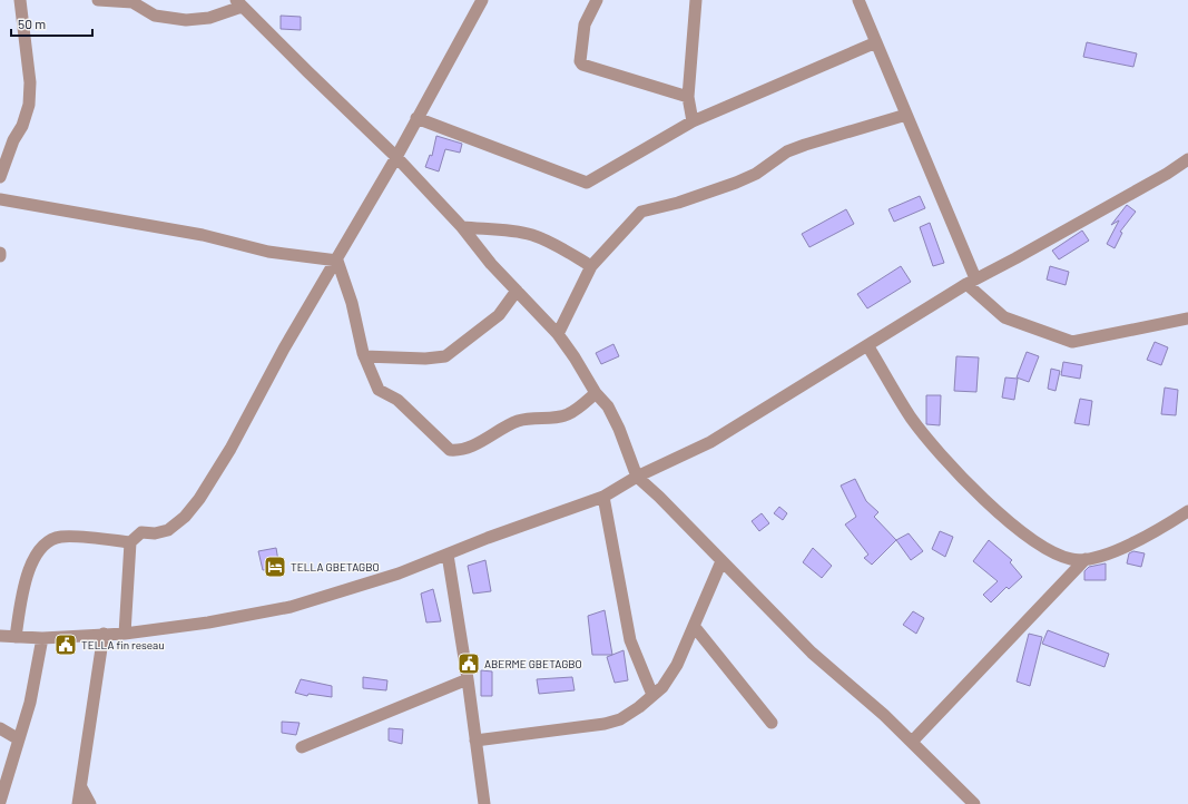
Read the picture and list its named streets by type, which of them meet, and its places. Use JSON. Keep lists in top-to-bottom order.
{
  "places": {
    "hotel": ["TELLA GBETAGBO"],
    "public building": ["TELLA fin reseau", "ABERME GBETAGBO"]
  },
  "scale_bar": "50 m"
}
